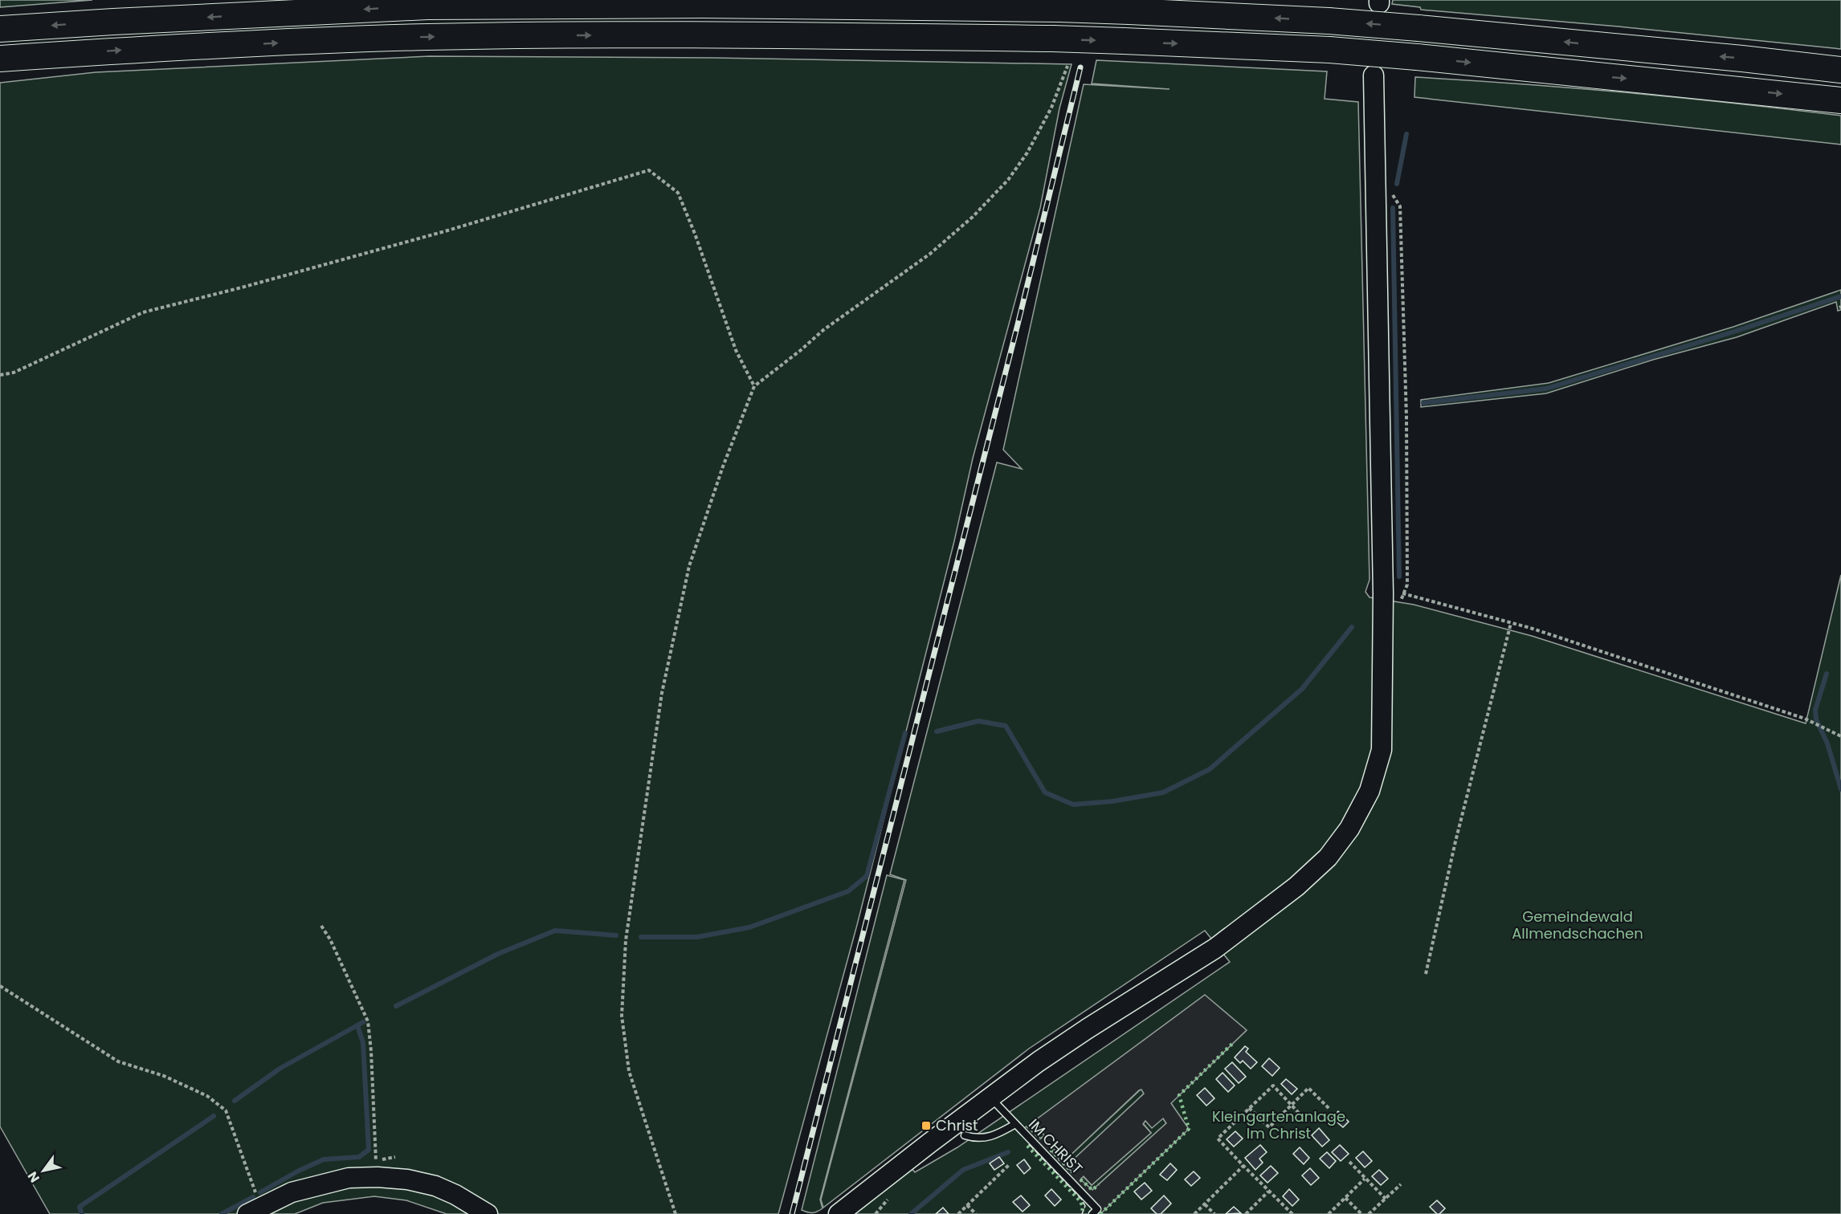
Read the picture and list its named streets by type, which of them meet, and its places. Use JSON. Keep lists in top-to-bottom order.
{
  "streets": {
    "lane": ["IM CHRIST"]
  },
  "parks": ["Gemeindewald Allmendschachen", "Kleingartenanlage Im Christ"],
  "places": {
    "transit": ["Christ"]
  },
  "north": "bottom left"
}
